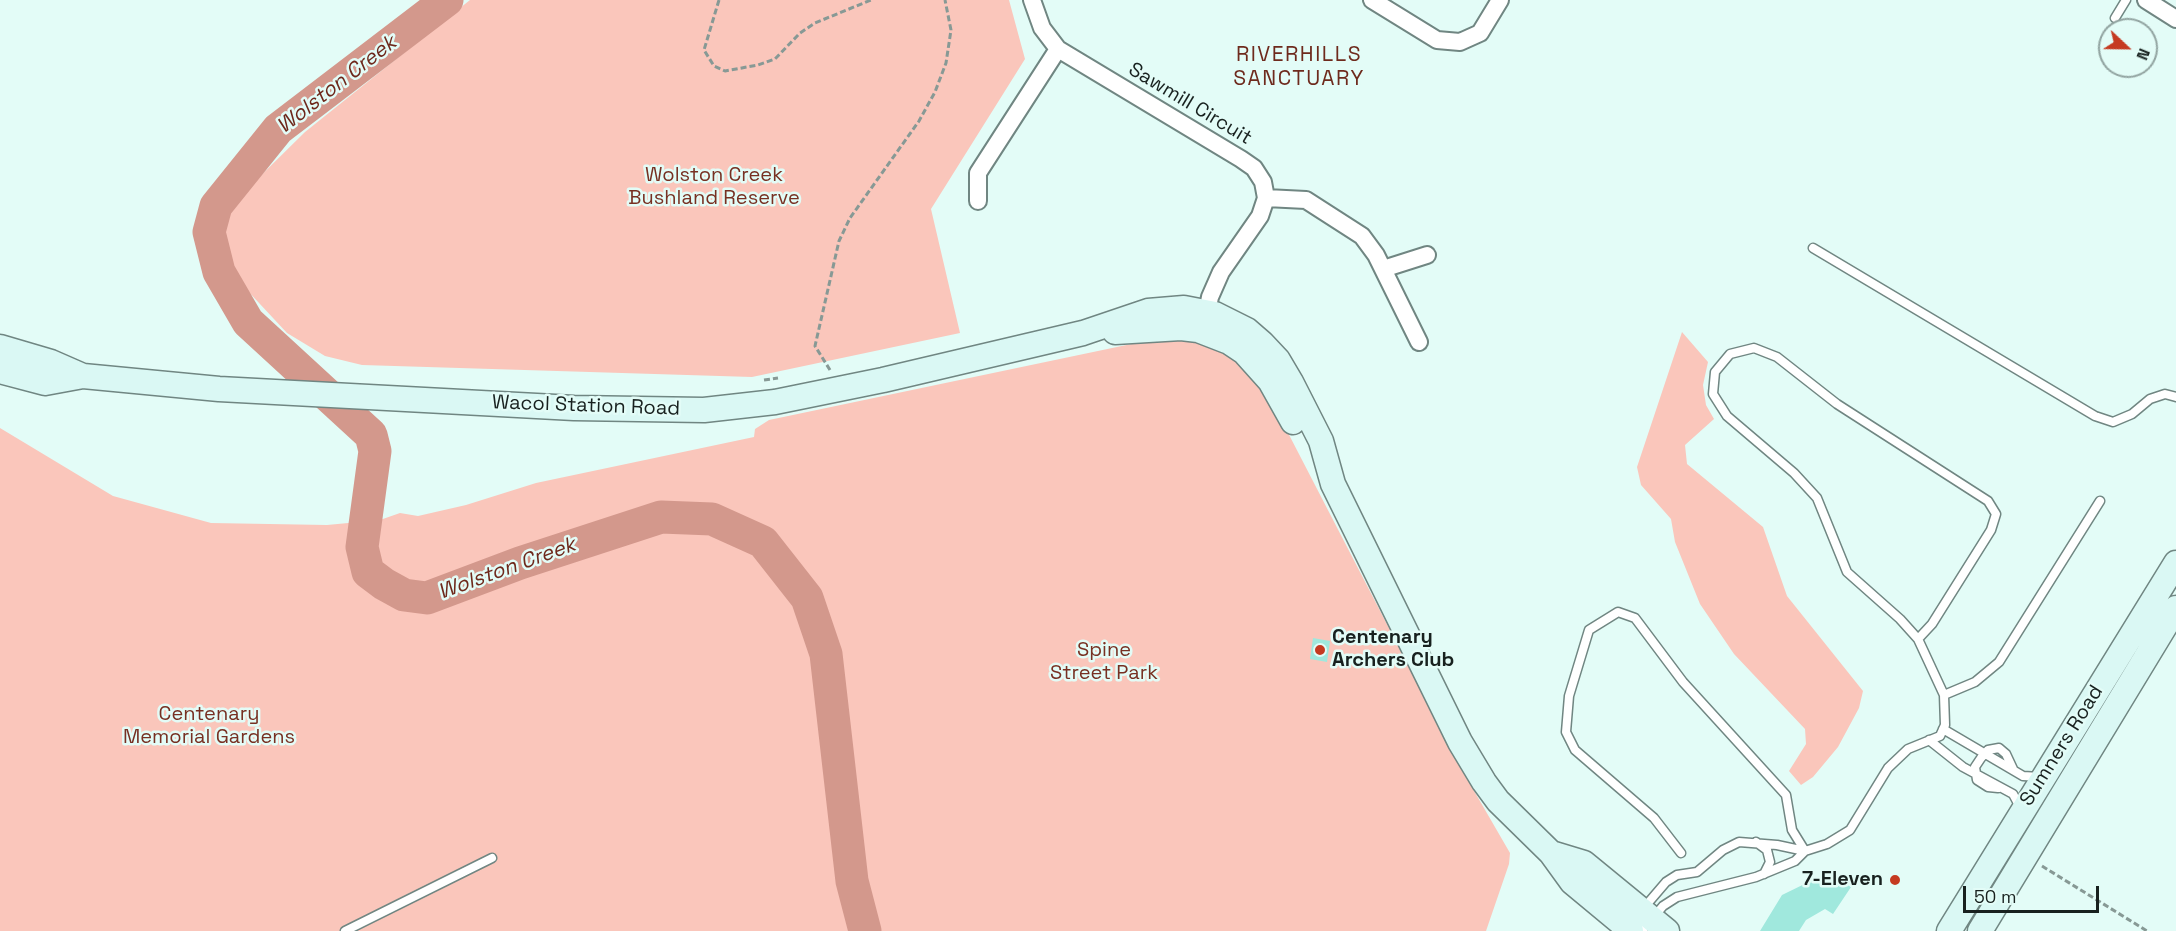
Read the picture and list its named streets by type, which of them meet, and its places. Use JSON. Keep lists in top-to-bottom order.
{
  "streets": {
    "main road": ["Wacol Station Road", "Sumners Road"],
    "street": ["Sawmill Circuit"]
  },
  "districts": ["RIVERHILLS SANCTUARY"],
  "water": ["Wolston Creek"],
  "parks": ["Wolston Creek Bushland Reserve", "Spine Street Park", "Centenary Memorial Gardens"],
  "places": ["Centenary Archers Club", "7-Eleven"],
  "scale_bar": "50 m",
  "north": "right"
}
